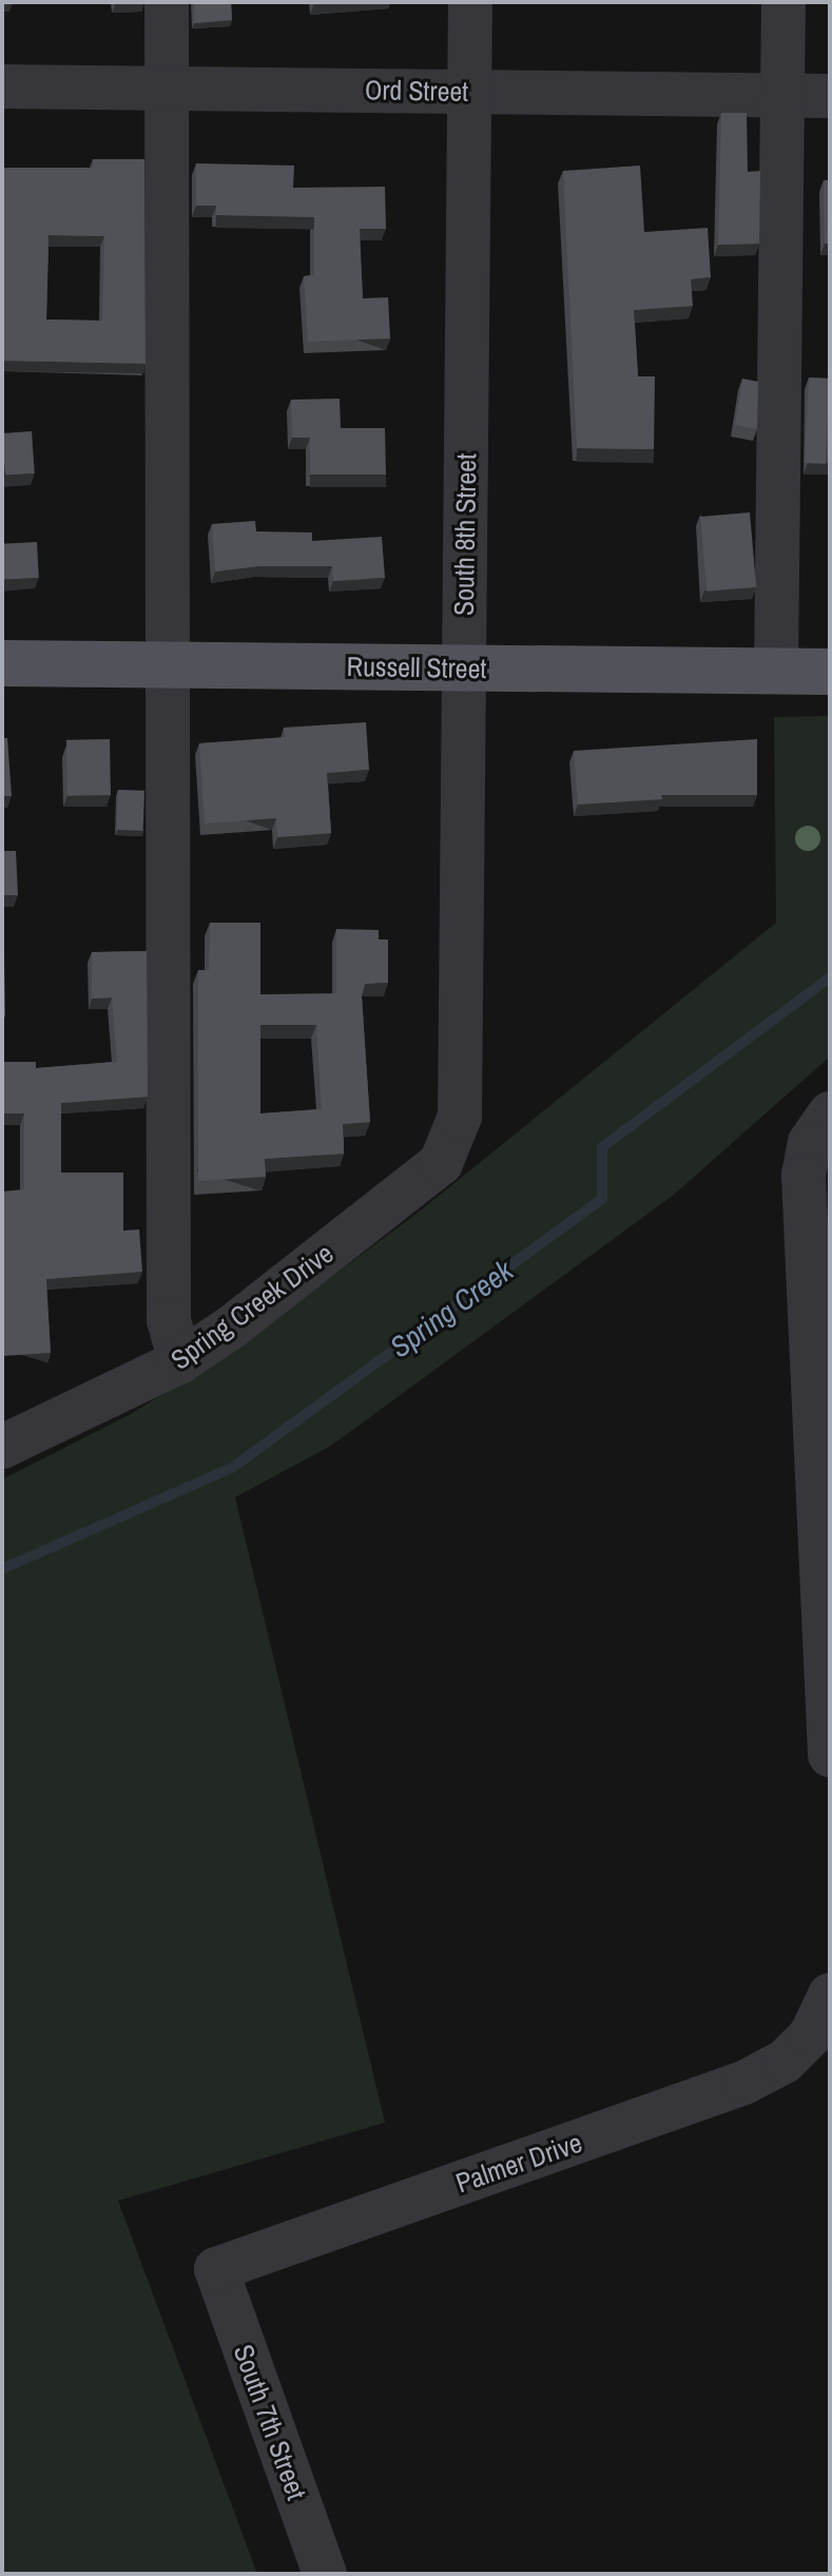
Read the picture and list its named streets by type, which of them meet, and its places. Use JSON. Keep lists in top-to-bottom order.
{
  "streets": {
    "main road": ["Russell Street"],
    "street": [
      "Ord Street",
      "South 8th Street",
      "Spring Creek Drive",
      "Palmer Drive",
      "South 7th Street"
    ]
  },
  "crossings": [
    ["Ord Street", "South 8th Street"],
    ["South 8th Street", "Russell Street"],
    ["South 8th Street", "Spring Creek Drive"],
    ["Palmer Drive", "South 7th Street"]
  ],
  "water": ["Spring Creek"]
}
